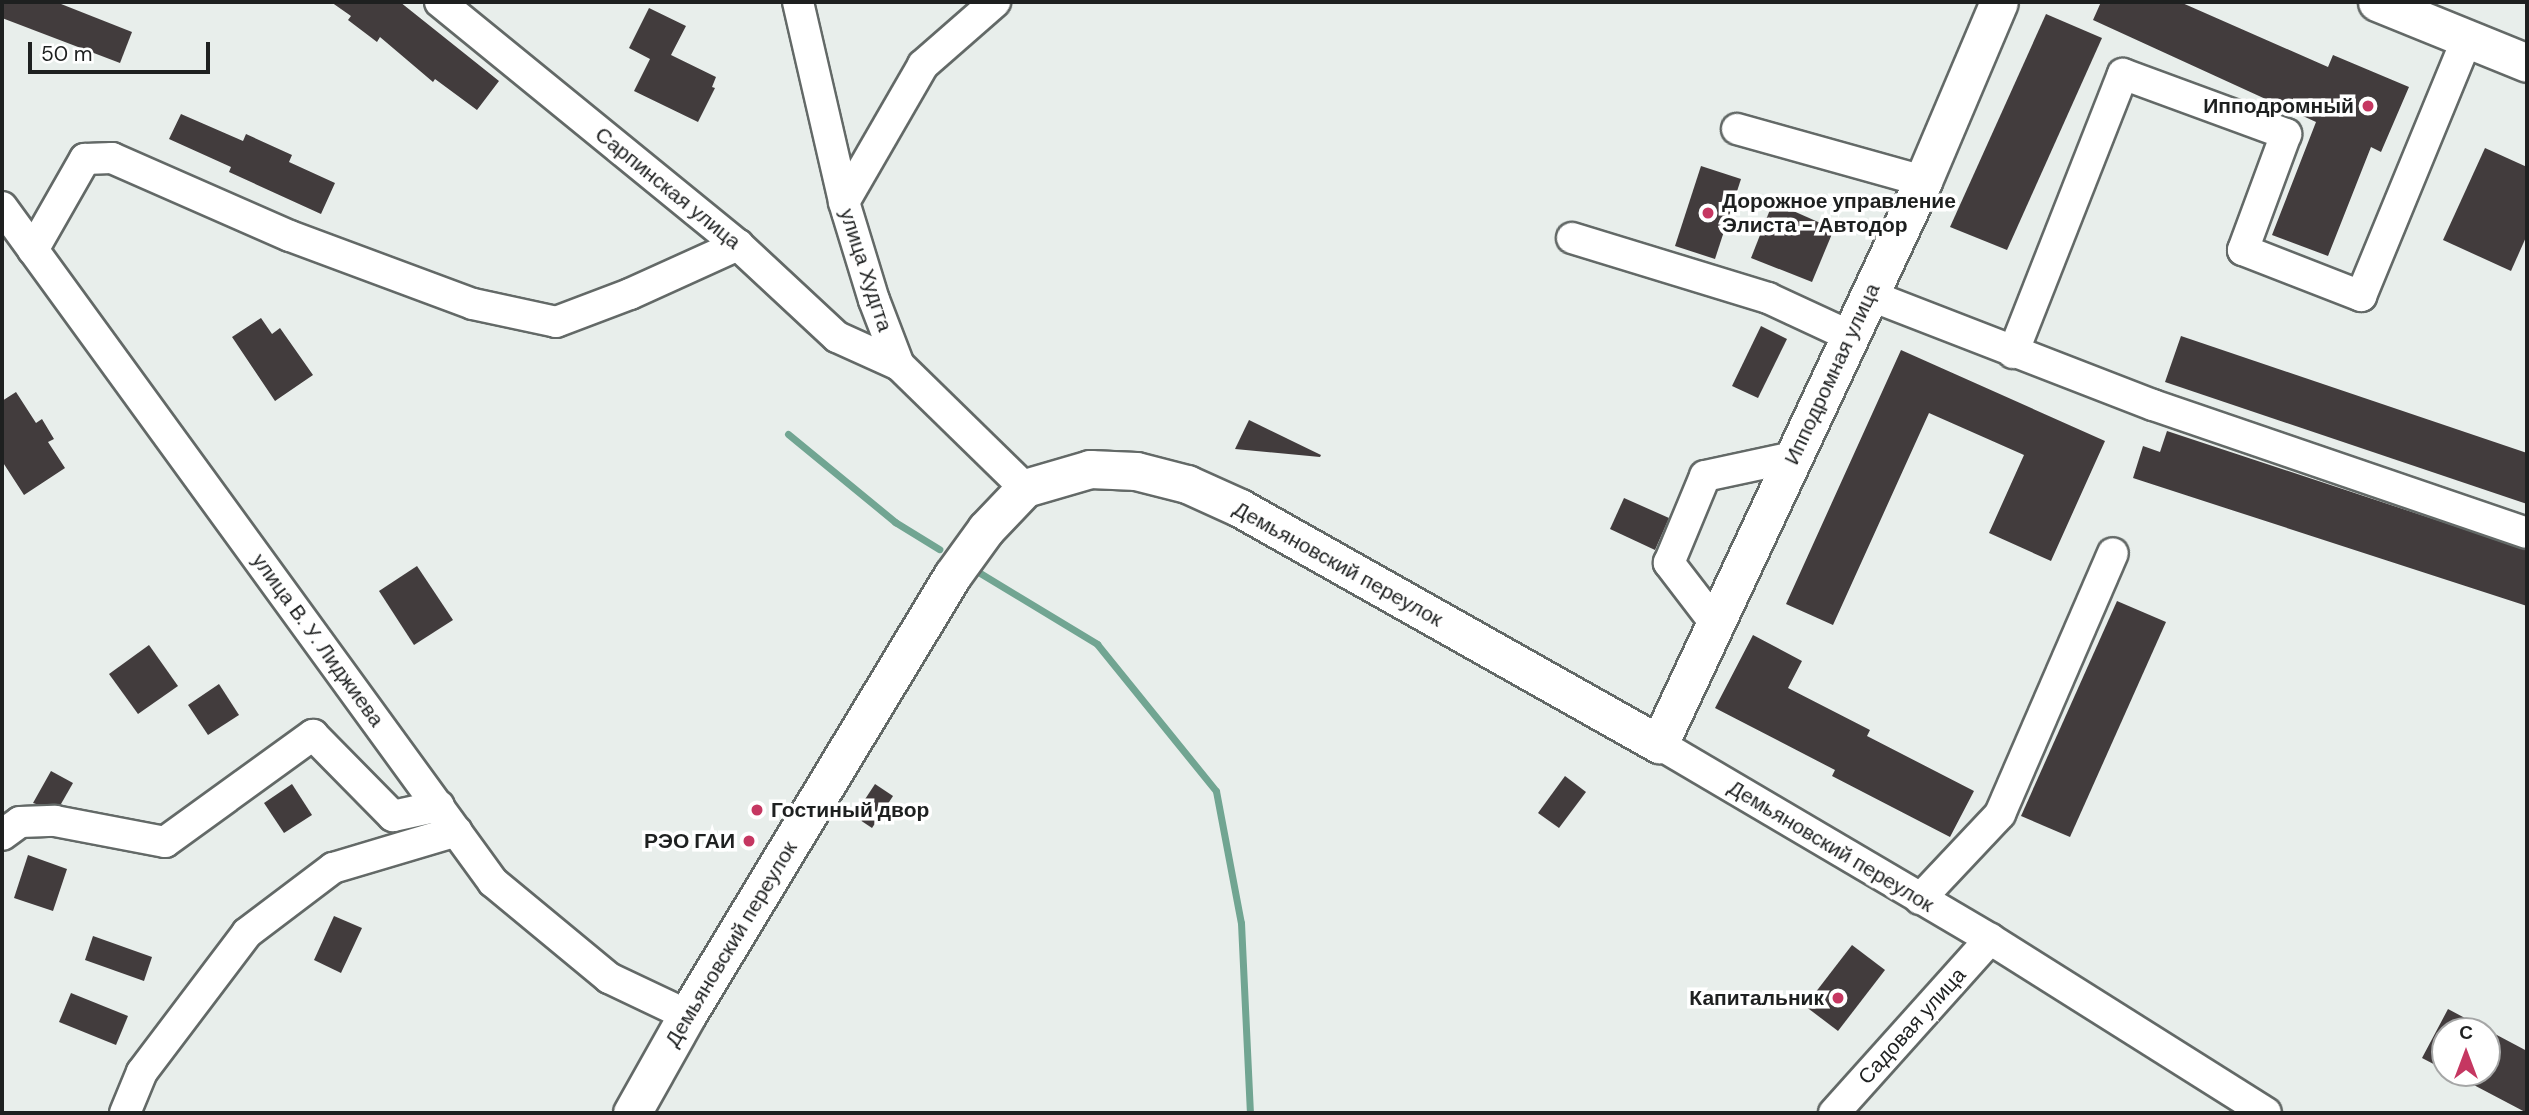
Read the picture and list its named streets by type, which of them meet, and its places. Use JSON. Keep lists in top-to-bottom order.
{
  "streets": {
    "main road": ["Ипподромная улица", "Демьяновский переулок"],
    "street": [
      "Сарпинская улица",
      "улица Худгта",
      "улица В. У. Лиджиева",
      "Садовая улица"
    ]
  },
  "crossings": [
    ["Сарпинская улица", "улица Худгта"],
    ["улица Худгта", "Демьяновский переулок"],
    ["Ипподромная улица", "Демьяновский переулок"],
    ["Демьяновский переулок", "улица В. У. Лиджиева"],
    ["Демьяновский переулок", "Садовая улица"]
  ],
  "places": [
    "Ипподромный",
    "Дорожное управление Элиста - Автодор",
    "Гостиный двор",
    "РЭО ГАИ",
    "Капитальник"
  ],
  "scale_bar": "50 m",
  "north": "top"
}
